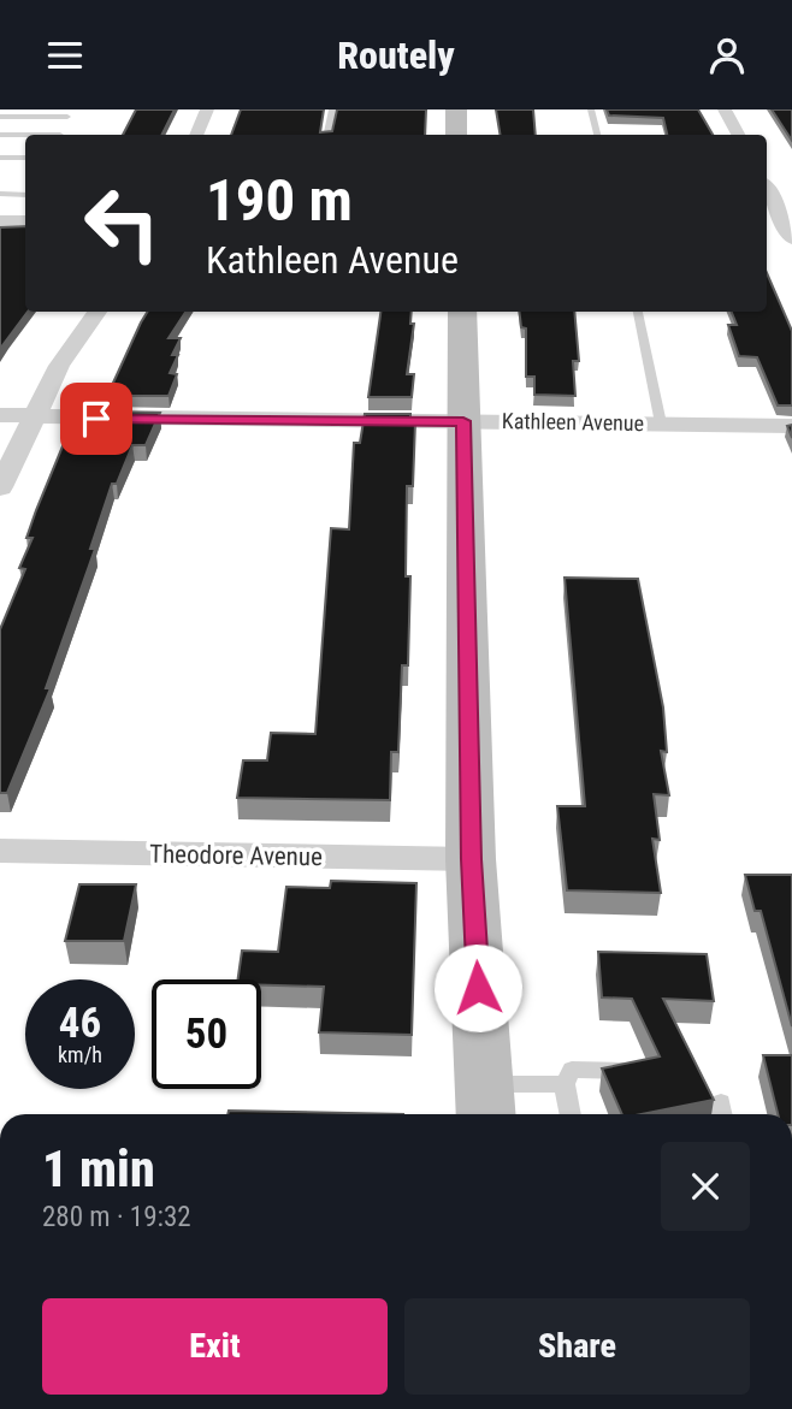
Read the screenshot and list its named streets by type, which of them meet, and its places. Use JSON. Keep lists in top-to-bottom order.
{
  "streets": {
    "street": ["Kathleen Avenue", "Theodore Avenue"]
  },
  "page": {
    "header": "Routely",
    "turn": ["190 m", "Kathleen Avenue"],
    "speed": "46 km/h",
    "limit": "50",
    "heading": ["1 min", "280 m · 19:32"],
    "buttons": ["Exit", "Share"]
  }
}
